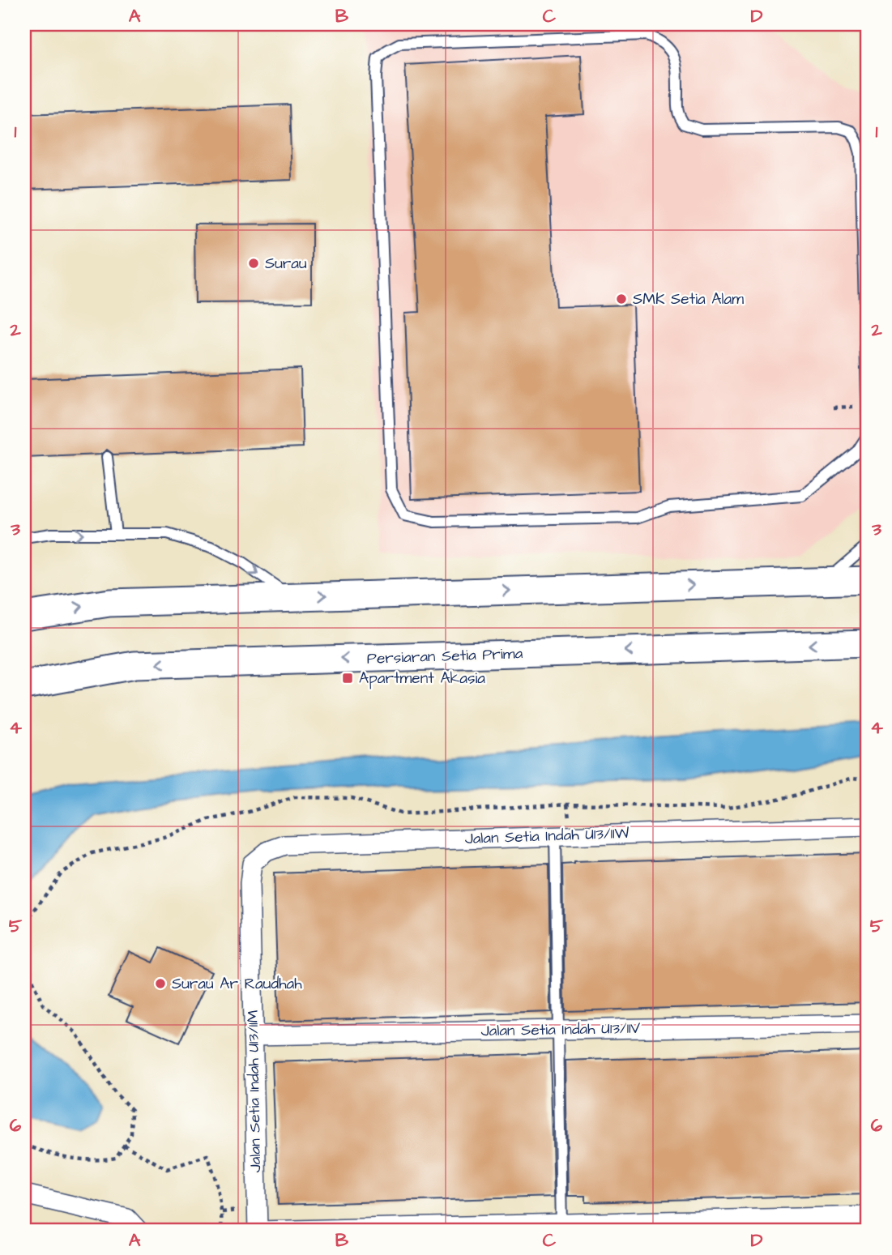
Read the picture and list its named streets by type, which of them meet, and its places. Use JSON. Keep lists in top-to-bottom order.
{
  "streets": {
    "street": [
      "Persiaran Setia Prima",
      "Jalan Setia Indah U13/11W",
      "Jalan Setia Indah U13/11V",
      "Jalan Setia Indah U13/11M"
    ]
  },
  "crossings": [
    ["Jalan Setia Indah U13/11W", "Jalan Setia Indah U13/11M"],
    ["Jalan Setia Indah U13/11V", "Jalan Setia Indah U13/11M"]
  ],
  "places": {
    "other": ["Surau", "SMK Setia Alam", "Surau Ar Raudhah"],
    "transit": ["Apartment Akasia"]
  },
  "grid": {
    "columns": [
      "A",
      "B",
      "C",
      "D"
    ],
    "rows": [
      "1",
      "2",
      "3",
      "4",
      "5",
      "6"
    ]
  }
}
